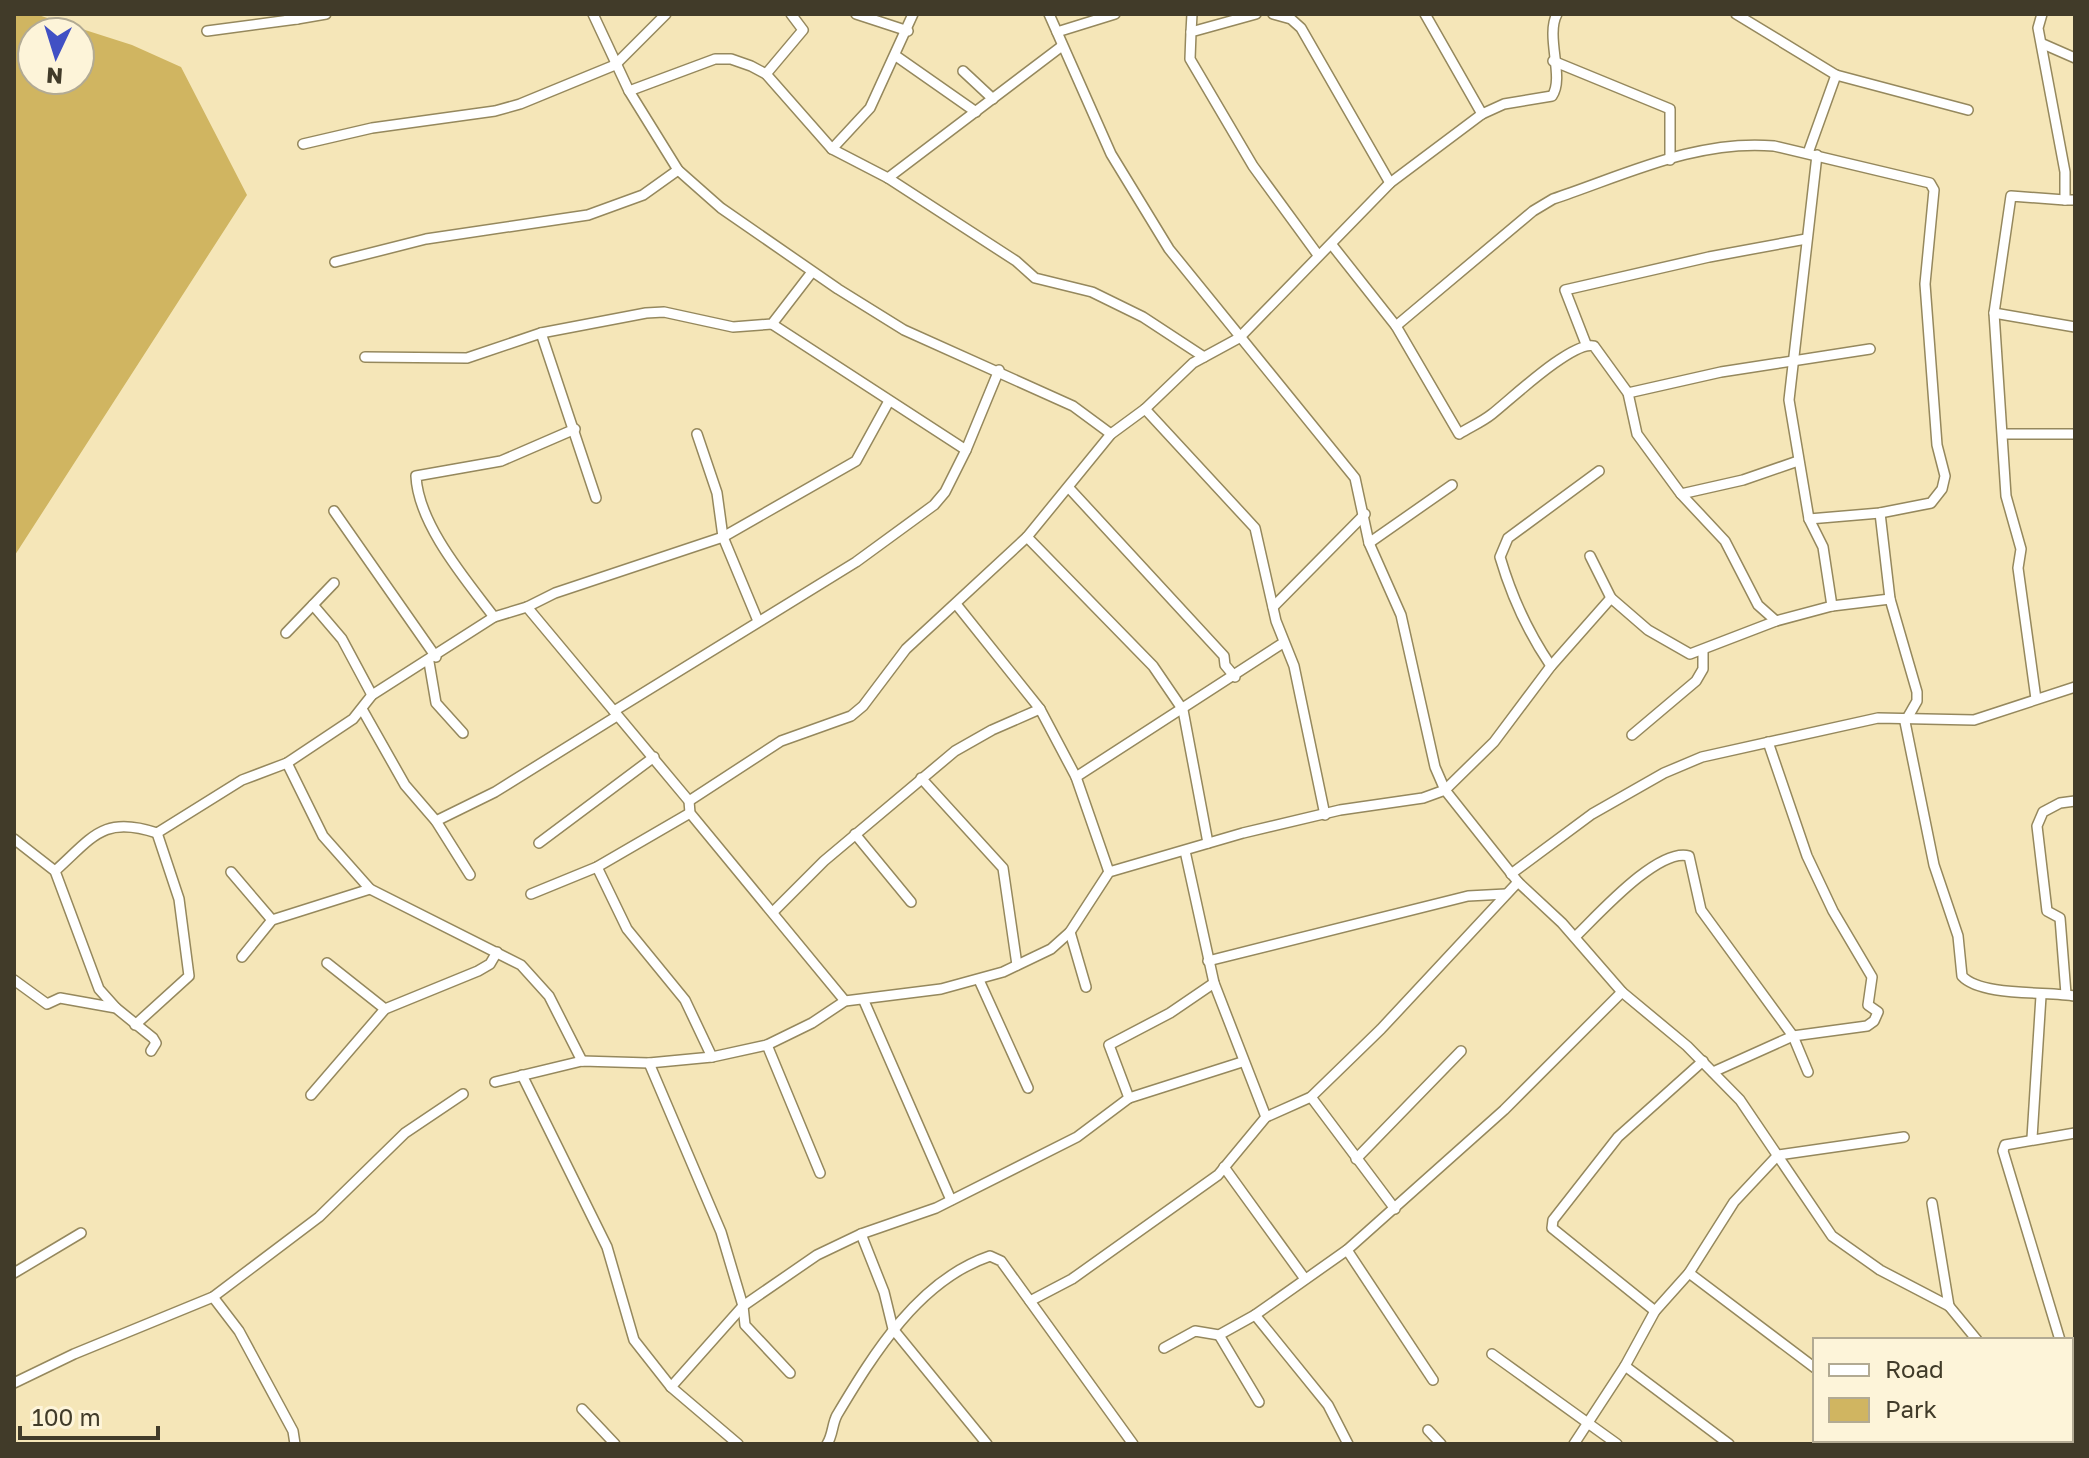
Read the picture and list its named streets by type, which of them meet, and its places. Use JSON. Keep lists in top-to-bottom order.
{
  "legend": ["Road", "Park"],
  "scale_bar": "100 m",
  "north": "bottom"
}
